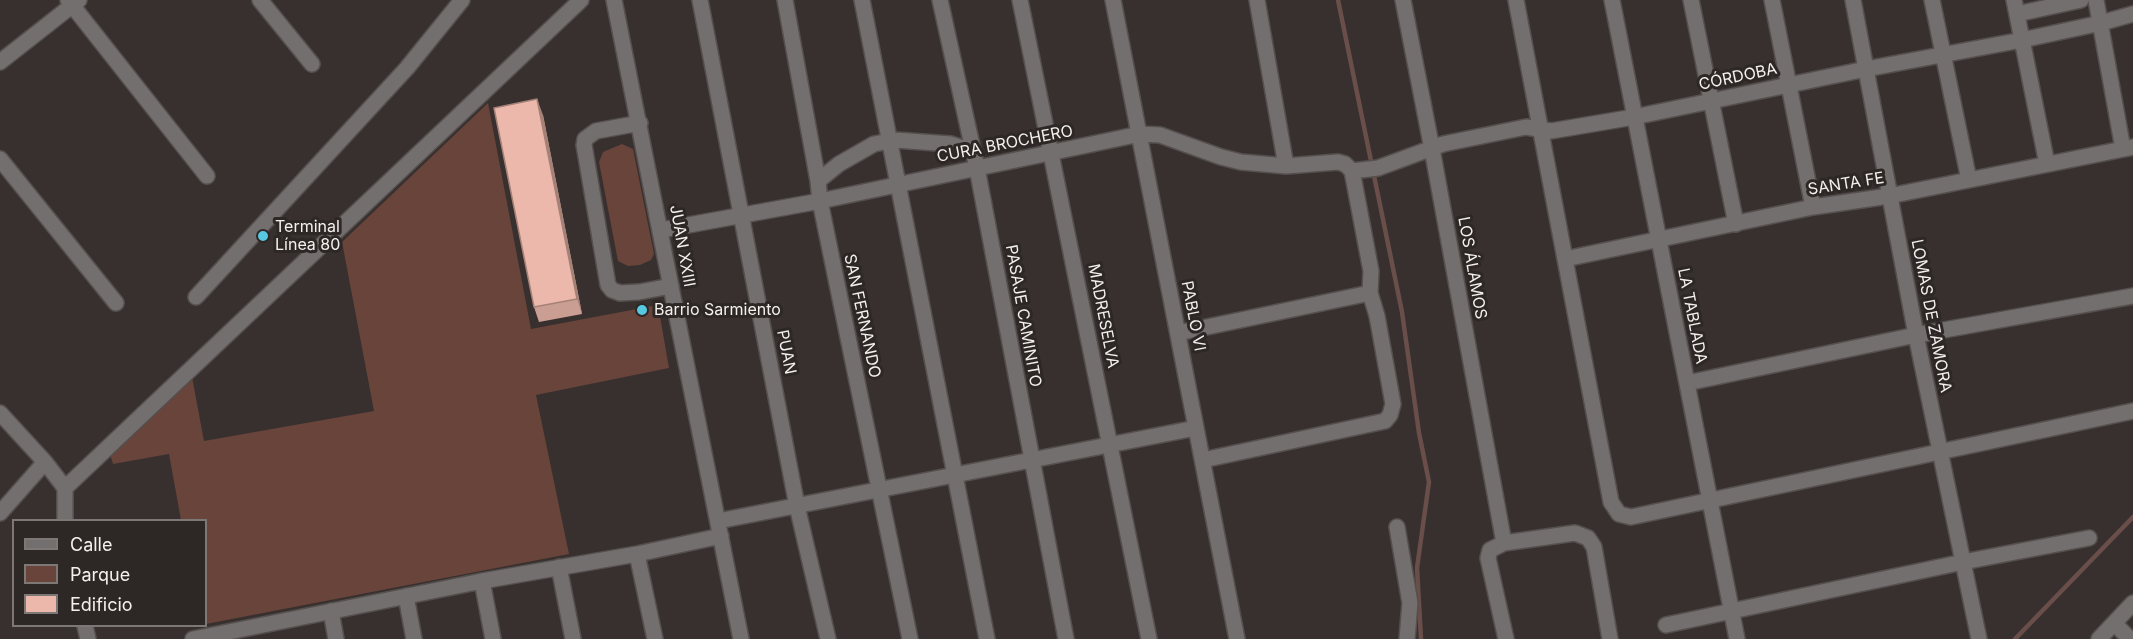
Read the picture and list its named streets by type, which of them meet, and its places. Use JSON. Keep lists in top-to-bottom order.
{
  "streets": {
    "street": [
      "CÓRDOBA",
      "CURA BROCHERO",
      "SANTA FE",
      "JUAN XXIII",
      "LOS ÁLAMOS",
      "SAN FERNANDO",
      "PASAJE CAMINITO",
      "MADRESELVA",
      "PABLO VI",
      "LA TABLADA",
      "LOMAS DE ZAMORA",
      "PUAN"
    ]
  },
  "crossings": [
    ["CÓRDOBA", "CURA BROCHERO"],
    ["CÓRDOBA", "LOS ÁLAMOS"],
    ["CÓRDOBA", "LA TABLADA"],
    ["CÓRDOBA", "LOMAS DE ZAMORA"],
    ["CURA BROCHERO", "JUAN XXIII"],
    ["CURA BROCHERO", "SAN FERNANDO"],
    ["CURA BROCHERO", "PASAJE CAMINITO"],
    ["CURA BROCHERO", "MADRESELVA"],
    ["CURA BROCHERO", "PABLO VI"],
    ["CURA BROCHERO", "PUAN"],
    ["SANTA FE", "LA TABLADA"],
    ["SANTA FE", "LOMAS DE ZAMORA"]
  ],
  "places": ["Terminal Línea 80", "Barrio Sarmiento"],
  "legend": ["Calle", "Parque", "Edificio"]
}
